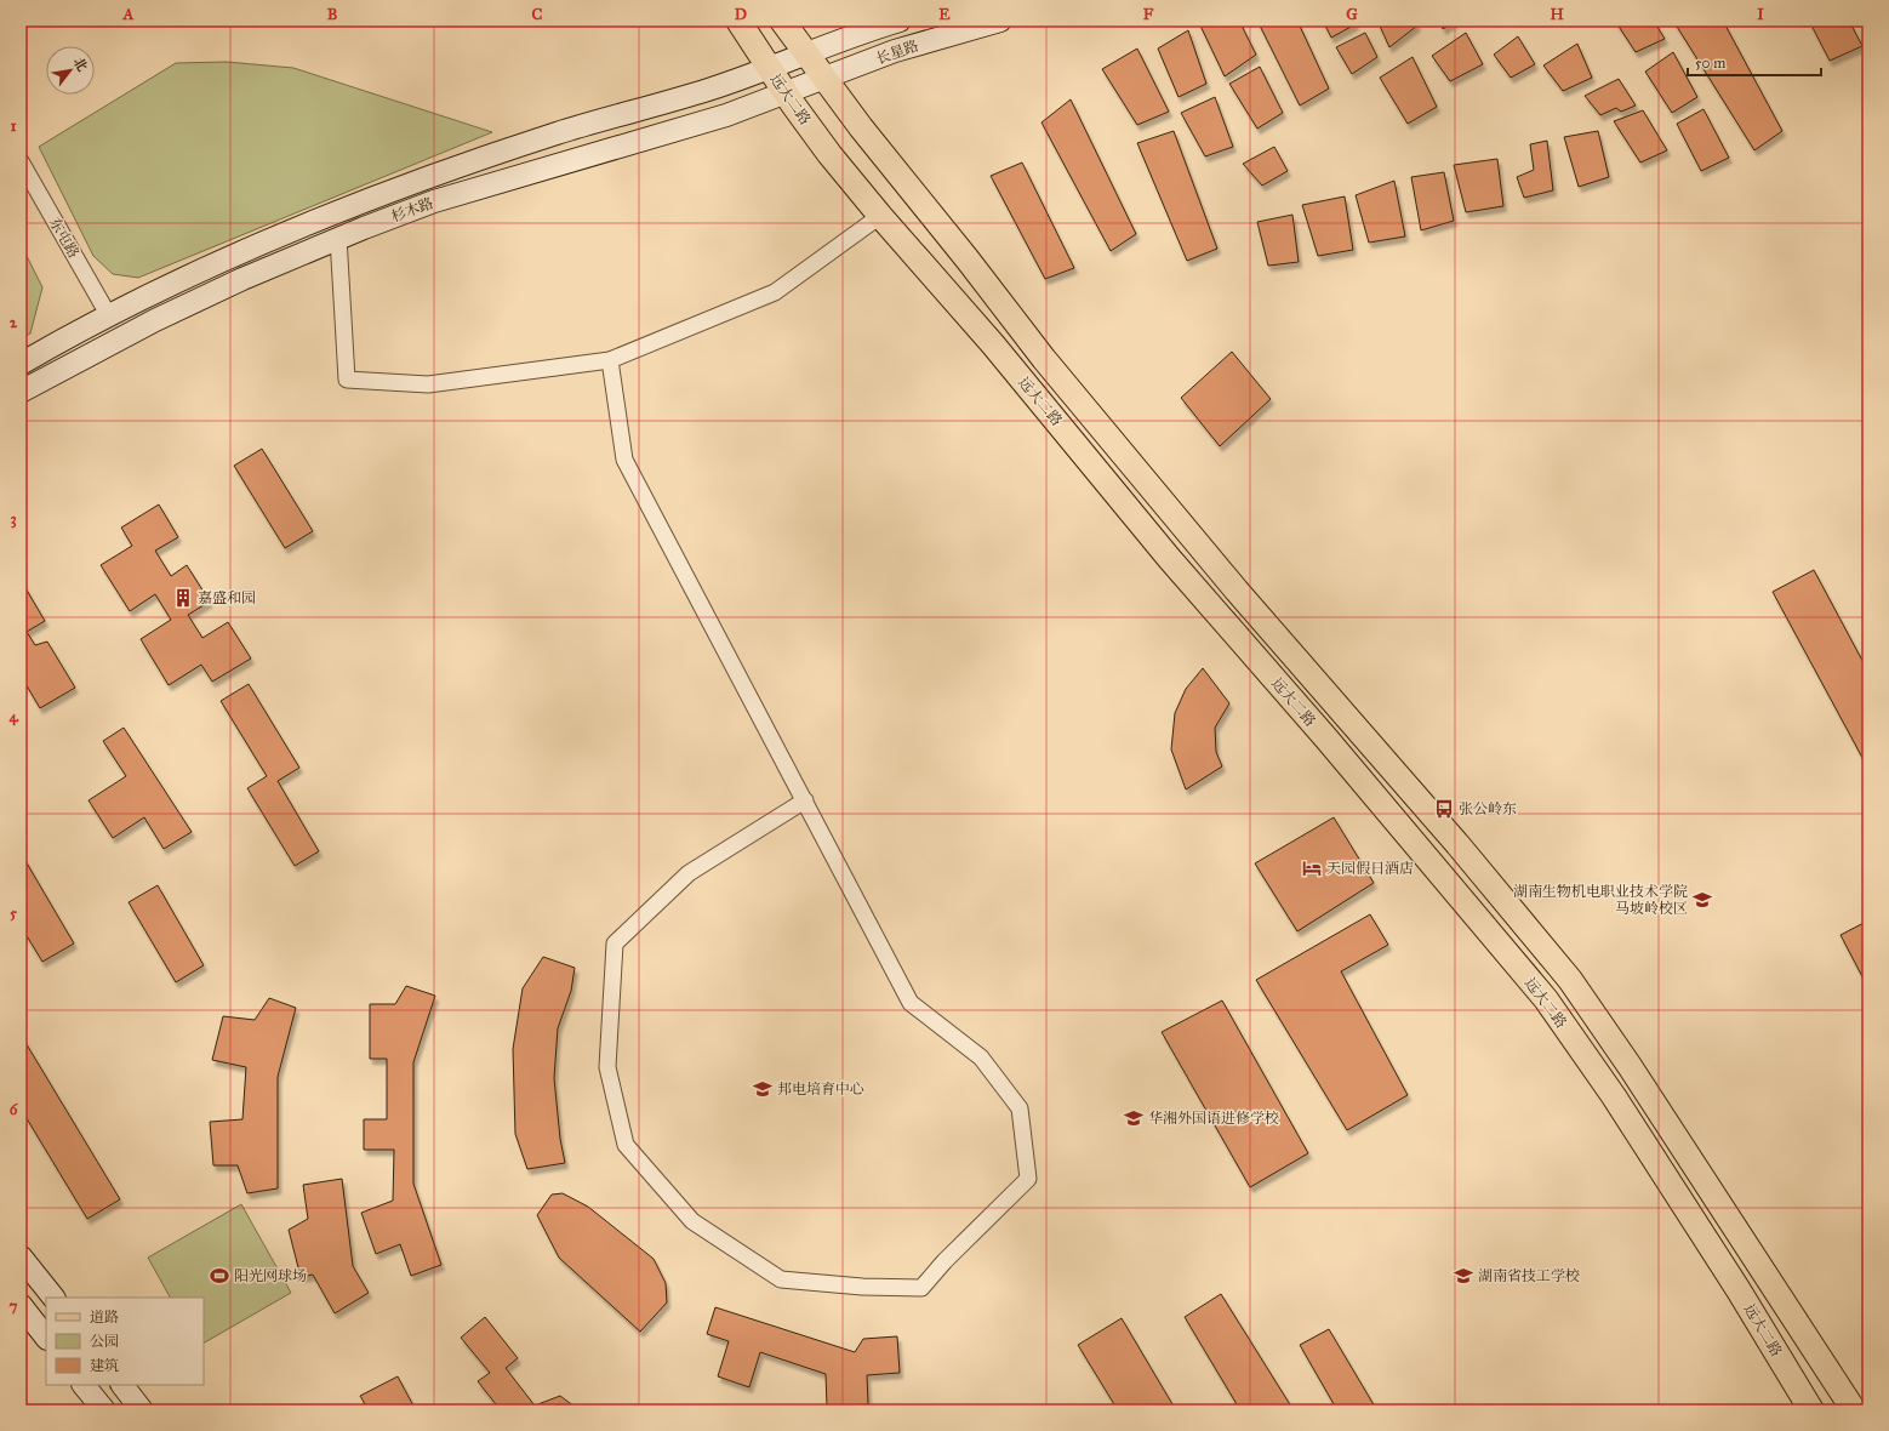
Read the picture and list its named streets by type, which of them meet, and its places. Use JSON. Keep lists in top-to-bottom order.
{
  "streets": {
    "main road": ["长星路", "远大二路", "杉木路"],
    "street": ["东屯路"]
  },
  "crossings": [
    ["长星路", "远大二路"],
    ["长星路", "杉木路"],
    ["远大二路", "杉木路"],
    ["杉木路", "东屯路"]
  ],
  "places": {
    "building": ["嘉盛和园"],
    "bus stop": ["张公岭东"],
    "hotel": ["天园假日酒店"],
    "school or university": [
      "湖南生物机电职业技术学院 马坡岭校区",
      "邦电培育中心",
      "华湘外国语进修学校",
      "湖南省技工学校"
    ],
    "sports": ["阳光网球场"]
  },
  "legend": ["道路", "公园", "建筑"],
  "scale_bar": "50 m",
  "north": "top right",
  "grid": {
    "columns": [
      "A",
      "B",
      "C",
      "D",
      "E",
      "F",
      "G",
      "H",
      "I"
    ],
    "rows": [
      "1",
      "2",
      "3",
      "4",
      "5",
      "6",
      "7"
    ]
  }
}
